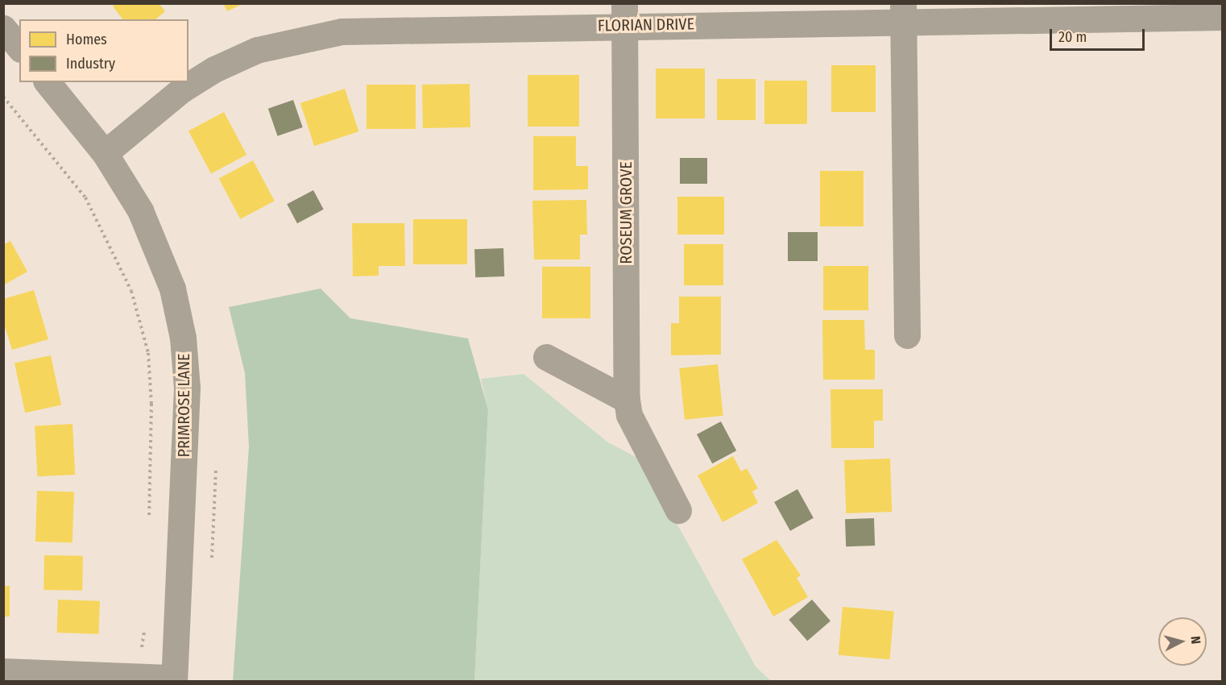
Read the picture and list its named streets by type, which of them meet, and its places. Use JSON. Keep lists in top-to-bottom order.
{
  "streets": {
    "street": ["FLORIAN DRIVE", "ROSEUM GROVE", "PRIMROSE LANE"]
  },
  "crossings": [
    ["FLORIAN DRIVE", "ROSEUM GROVE"],
    ["FLORIAN DRIVE", "PRIMROSE LANE"]
  ],
  "legend": ["Homes", "Industry"],
  "scale_bar": "20 m",
  "north": "right"
}
